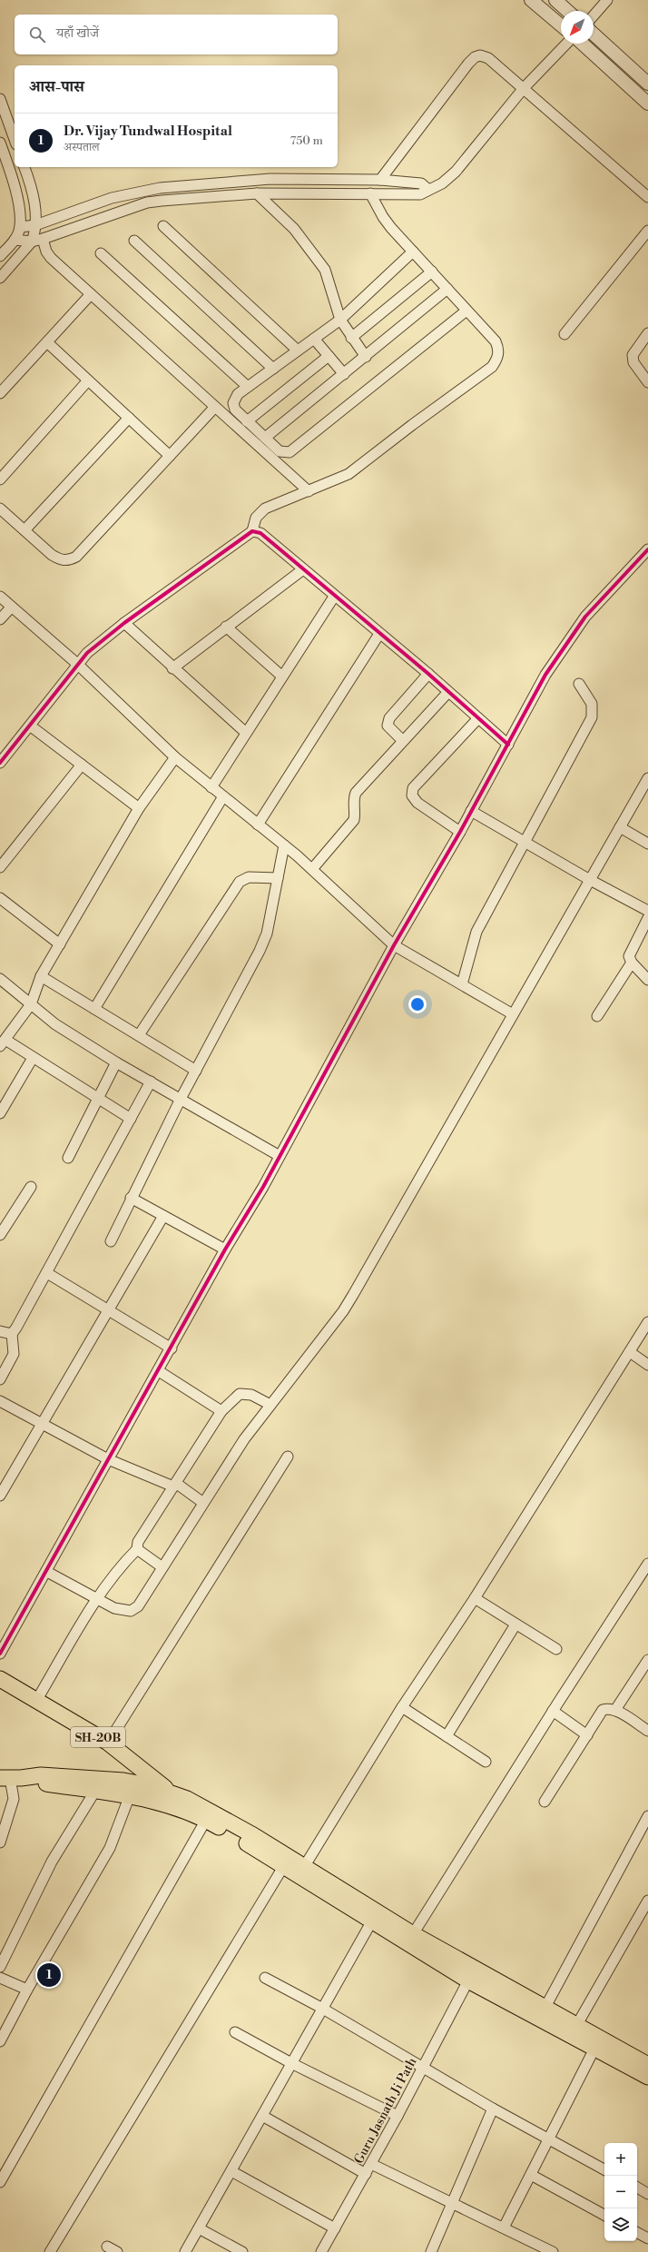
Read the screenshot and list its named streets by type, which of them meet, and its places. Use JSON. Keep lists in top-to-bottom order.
{
  "streets": {
    "main road": ["SH-20B"],
    "street": ["Guru Jasnath Ji Path"]
  },
  "north": "bottom left",
  "page": {
    "search": "यहाँ खोजें",
    "heading": "आस-पास",
    "list": [
      {
        "mark": "1",
        "name": "Dr. Vijay Tundwal Hospital",
        "note": "अस्पताल",
        "value": "750 m"
      }
    ],
    "pins": "1",
    "map_buttons": ["+", "−"]
  }
}
